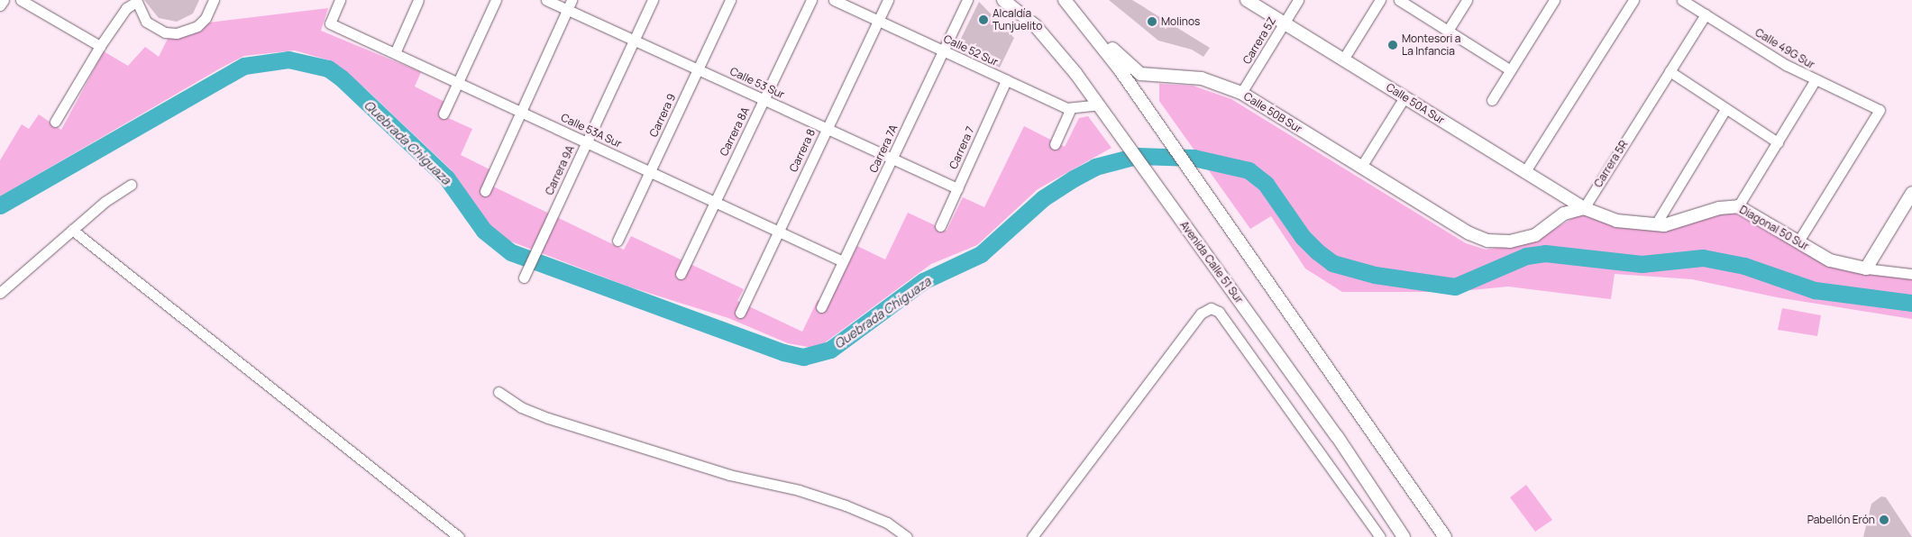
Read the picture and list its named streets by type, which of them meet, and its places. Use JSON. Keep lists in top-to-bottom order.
{
  "streets": {
    "main road": [
      "Calle 50A Sur",
      "Calle 50B Sur",
      "Diagonal 50 Sur",
      "Avenida Calle 51 Sur"
    ],
    "street": [
      "Carrera 5Z",
      "Calle 49G Sur",
      "Calle 52 Sur",
      "Calle 53 Sur",
      "Carrera 9",
      "Calle 53A Sur",
      "Carrera 8A",
      "Carrera 7",
      "Carrera 7A",
      "Carrera 8",
      "Carrera 5R",
      "Carrera 9A"
    ]
  },
  "crossings": [
    ["Carrera 5Z", "Calle 50A Sur"],
    ["Carrera 5Z", "Calle 50B Sur"],
    ["Calle 49G Sur", "Carrera 5R"],
    ["Calle 49G Sur", "Diagonal 50 Sur"],
    ["Calle 52 Sur", "Carrera 7"],
    ["Calle 52 Sur", "Carrera 7A"],
    ["Calle 52 Sur", "Carrera 8"],
    ["Calle 53 Sur", "Carrera 9"],
    ["Calle 53 Sur", "Carrera 8A"],
    ["Calle 53 Sur", "Carrera 7"],
    ["Calle 53 Sur", "Carrera 7A"],
    ["Calle 53 Sur", "Carrera 8"],
    ["Calle 53 Sur", "Carrera 9A"],
    ["Calle 50A Sur", "Calle 50B Sur"],
    ["Calle 50A Sur", "Carrera 5R"],
    ["Calle 50A Sur", "Diagonal 50 Sur"],
    ["Calle 50B Sur", "Carrera 5R"],
    ["Calle 50B Sur", "Diagonal 50 Sur"],
    ["Carrera 9", "Calle 53A Sur"],
    ["Calle 53A Sur", "Carrera 8A"],
    ["Calle 53A Sur", "Carrera 7A"],
    ["Calle 53A Sur", "Carrera 8"],
    ["Calle 53A Sur", "Carrera 9A"],
    ["Carrera 5R", "Diagonal 50 Sur"]
  ],
  "water": ["Quebrada Chiguaza"],
  "places": [
    "Alcaldía Tunjuelito",
    "Molinos",
    "Montesori a La Infancia",
    "Pabellón Erón"
  ]
}
